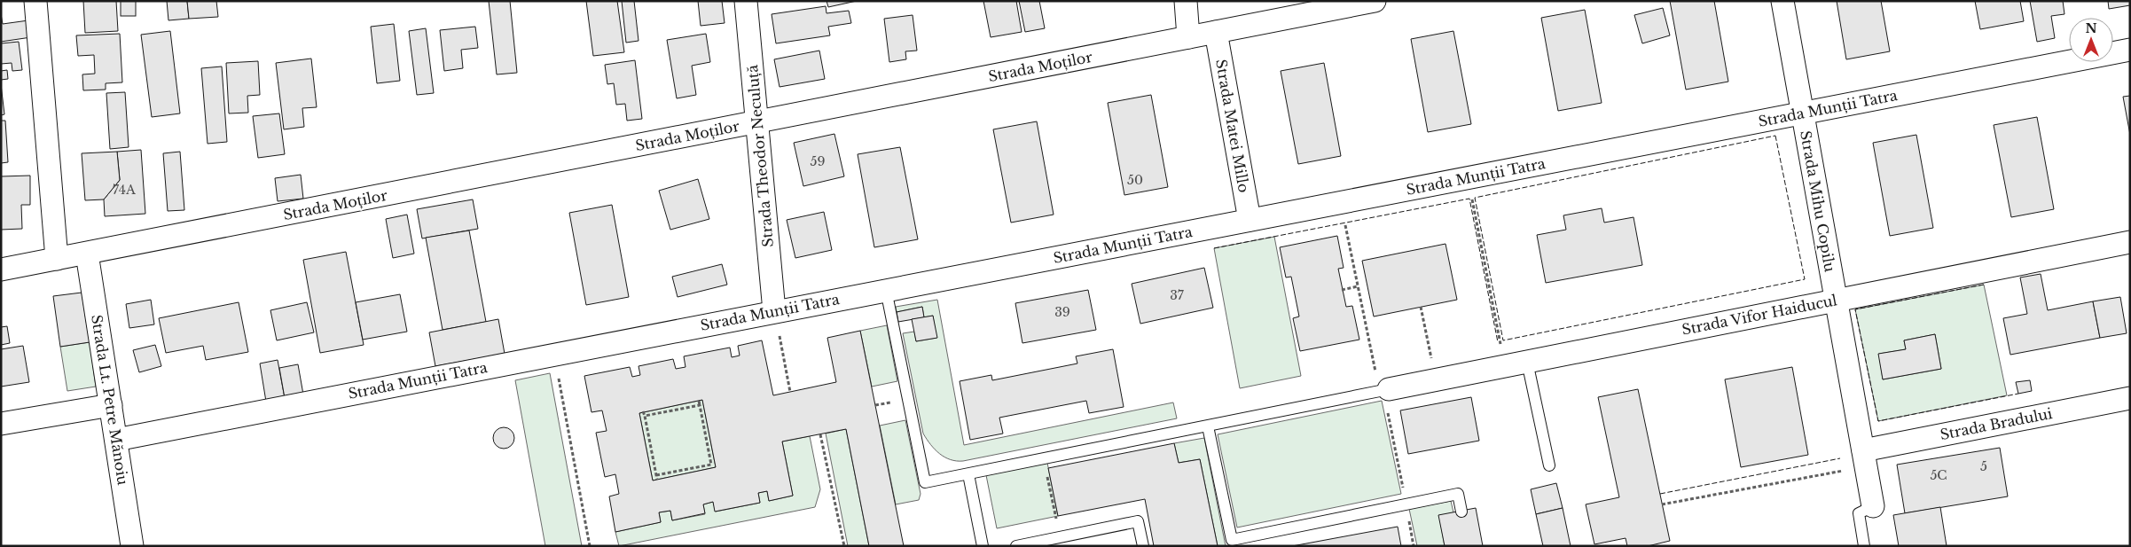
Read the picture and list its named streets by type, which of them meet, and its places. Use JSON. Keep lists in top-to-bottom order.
{
  "streets": {
    "street": [
      "Strada Moților",
      "Strada Munții Tatra",
      "Strada Matei Millo",
      "Strada Theodor Neculuță",
      "Strada Mihu Copilu",
      "Strada Vifor Haiducul",
      "Strada Lt. Petre Mănoiu",
      "Strada Bradului"
    ]
  },
  "crossings": [
    ["Strada Moților", "Strada Matei Millo"],
    ["Strada Moților", "Strada Theodor Neculuță"],
    ["Strada Moților", "Strada Lt. Petre Mănoiu"],
    ["Strada Munții Tatra", "Strada Matei Millo"],
    ["Strada Munții Tatra", "Strada Theodor Neculuță"],
    ["Strada Munții Tatra", "Strada Mihu Copilu"],
    ["Strada Munții Tatra", "Strada Lt. Petre Mănoiu"],
    ["Strada Mihu Copilu", "Strada Vifor Haiducul"],
    ["Strada Mihu Copilu", "Strada Bradului"]
  ],
  "house_numbers": [
    "59",
    "50",
    "74A",
    "37",
    "39",
    "5",
    "5C"
  ],
  "north": "top"
}
